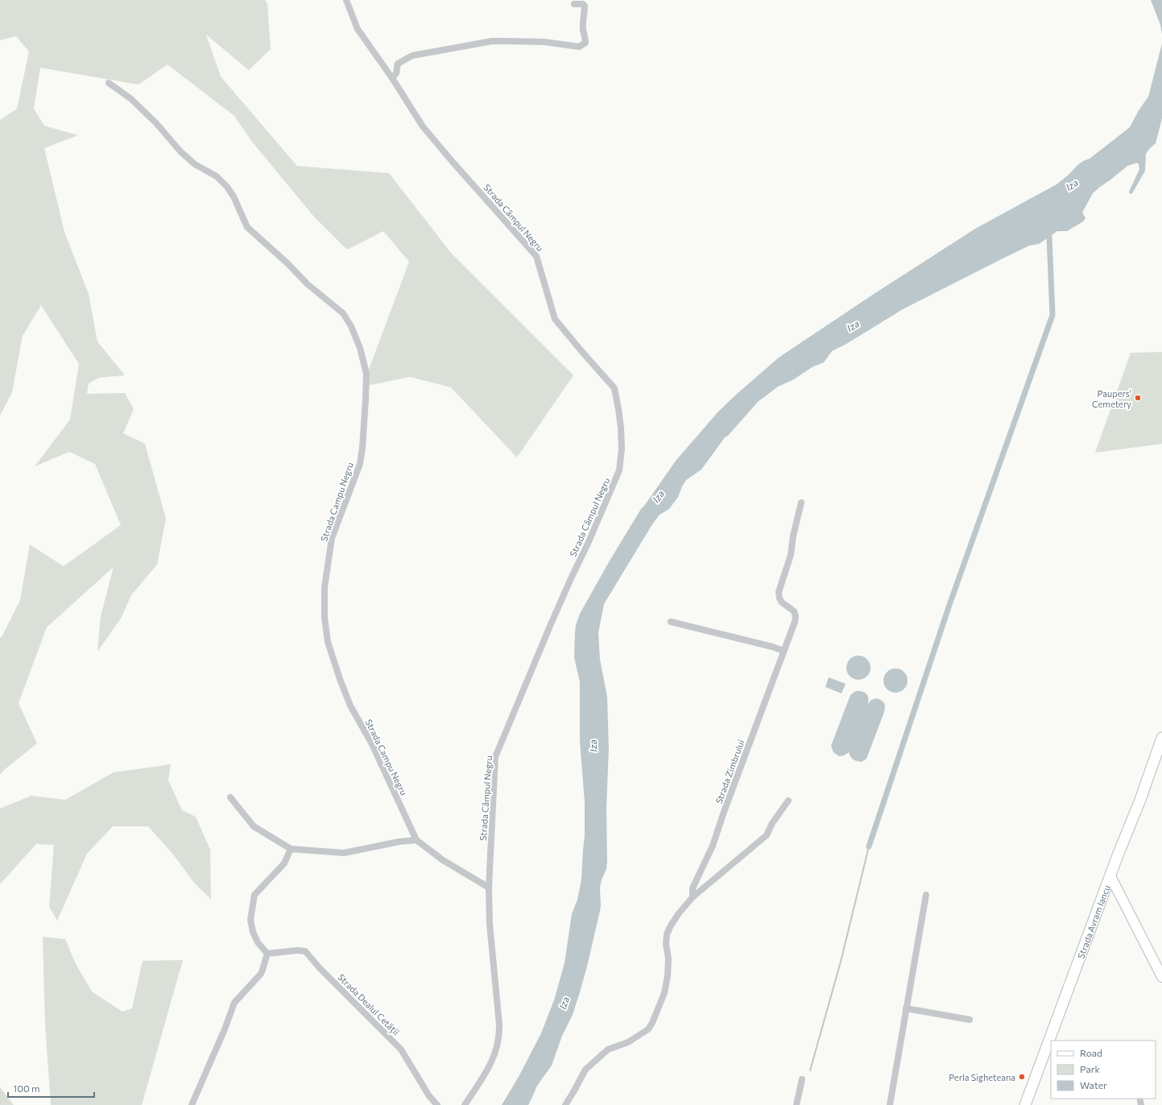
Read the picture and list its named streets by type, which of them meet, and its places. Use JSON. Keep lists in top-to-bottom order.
{
  "streets": {
    "main road": ["Strada Avram Iancu"],
    "street": [
      "Strada Câmpul Negru",
      "Strada Campu Negru",
      "Strada Zimbrului",
      "Strada Dealul Cetății"
    ]
  },
  "crossings": [
    ["Strada Câmpul Negru", "Strada Campu Negru"]
  ],
  "water": ["Iza"],
  "places": ["Paupers' Cemetery", "Perla Sigheteana"],
  "legend": ["Road", "Park", "Water"],
  "scale_bar": "100 m"
}
